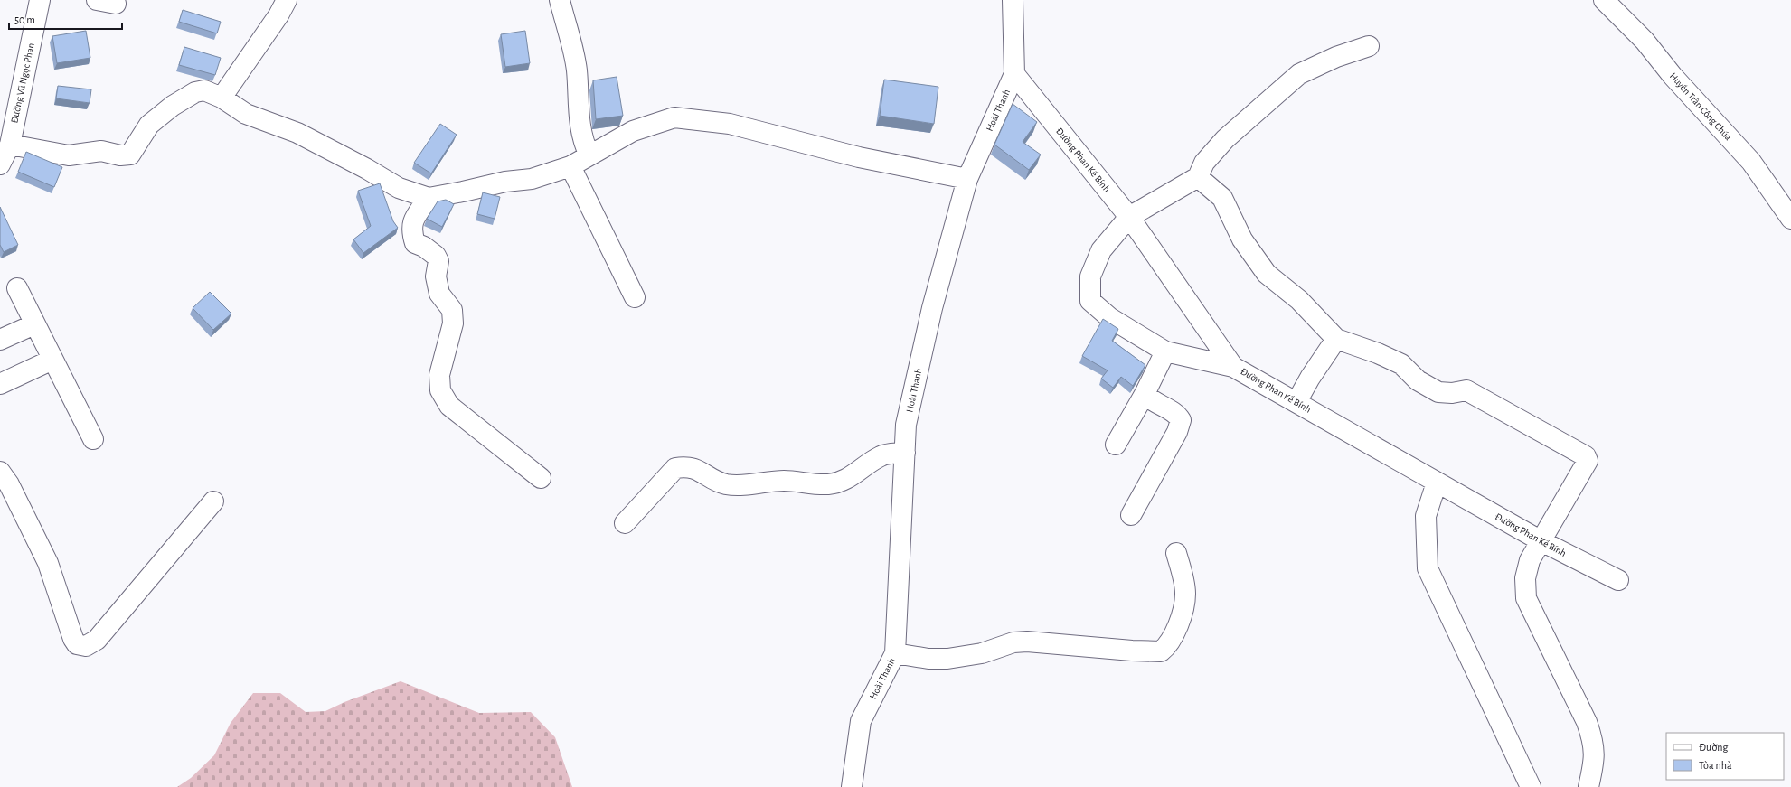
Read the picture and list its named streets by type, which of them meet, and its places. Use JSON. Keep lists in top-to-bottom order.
{
  "streets": {
    "street": [
      "Đường Vũ Ngọc Phan",
      "Huyền Trân Công Chúa",
      "Hoài Thanh",
      "Đường Phan Kế Bính"
    ]
  },
  "crossings": [
    ["Hoài Thanh", "Đường Phan Kế Bính"]
  ],
  "legend": ["Đường", "Tòa nhà"],
  "scale_bar": "50 m"
}
